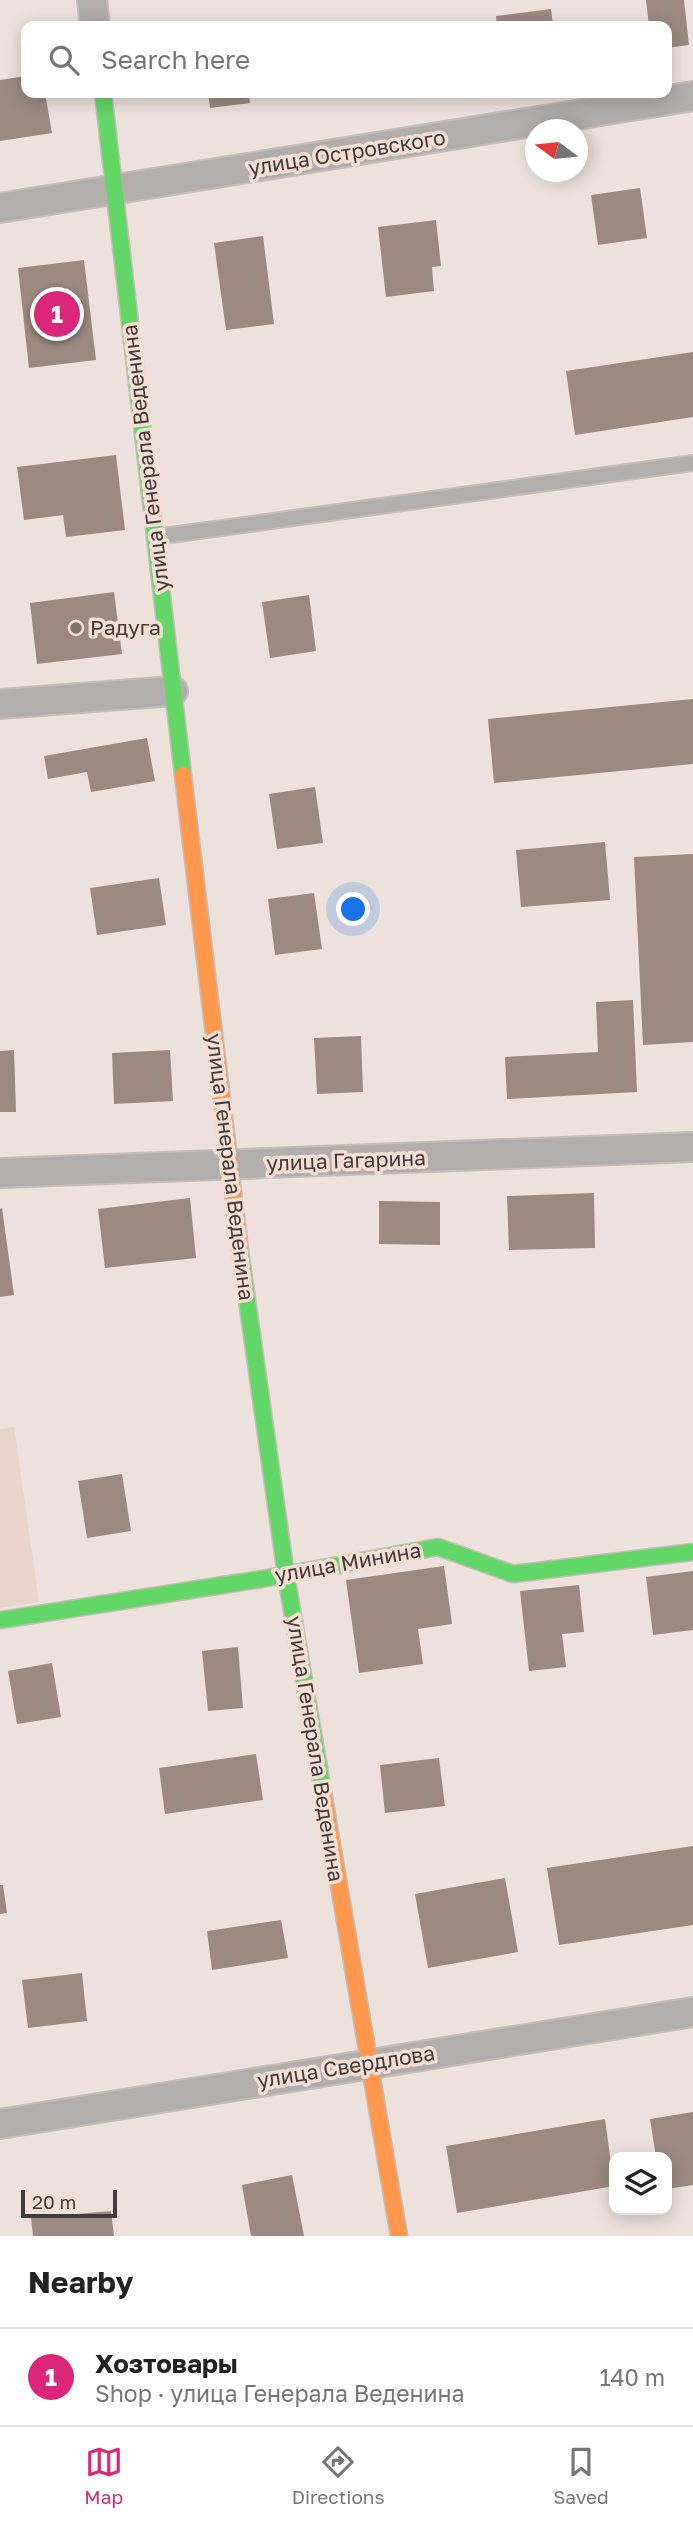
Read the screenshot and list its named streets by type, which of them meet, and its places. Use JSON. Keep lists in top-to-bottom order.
{
  "streets": {
    "street": [
      "улица Островского",
      "улица Генерала Веденина",
      "улица Гагарина",
      "улица Минина",
      "улица Свердлова"
    ]
  },
  "crossings": [
    ["улица Островского", "улица Генерала Веденина"],
    ["улица Генерала Веденина", "улица Гагарина"],
    ["улица Генерала Веденина", "улица Минина"],
    ["улица Генерала Веденина", "улица Свердлова"]
  ],
  "places": ["Радуга"],
  "scale_bar": "20 m",
  "north": "left",
  "page": {
    "search": "Search here",
    "pins": "1",
    "scale": "20 m",
    "heading": "Nearby",
    "list": [
      {
        "mark": "1",
        "name": "Хозтовары",
        "note": "Shop · улица Генерала Веденина",
        "value": "140 m"
      }
    ],
    "nav": ["Map", "Directions", "Saved"]
  }
}
